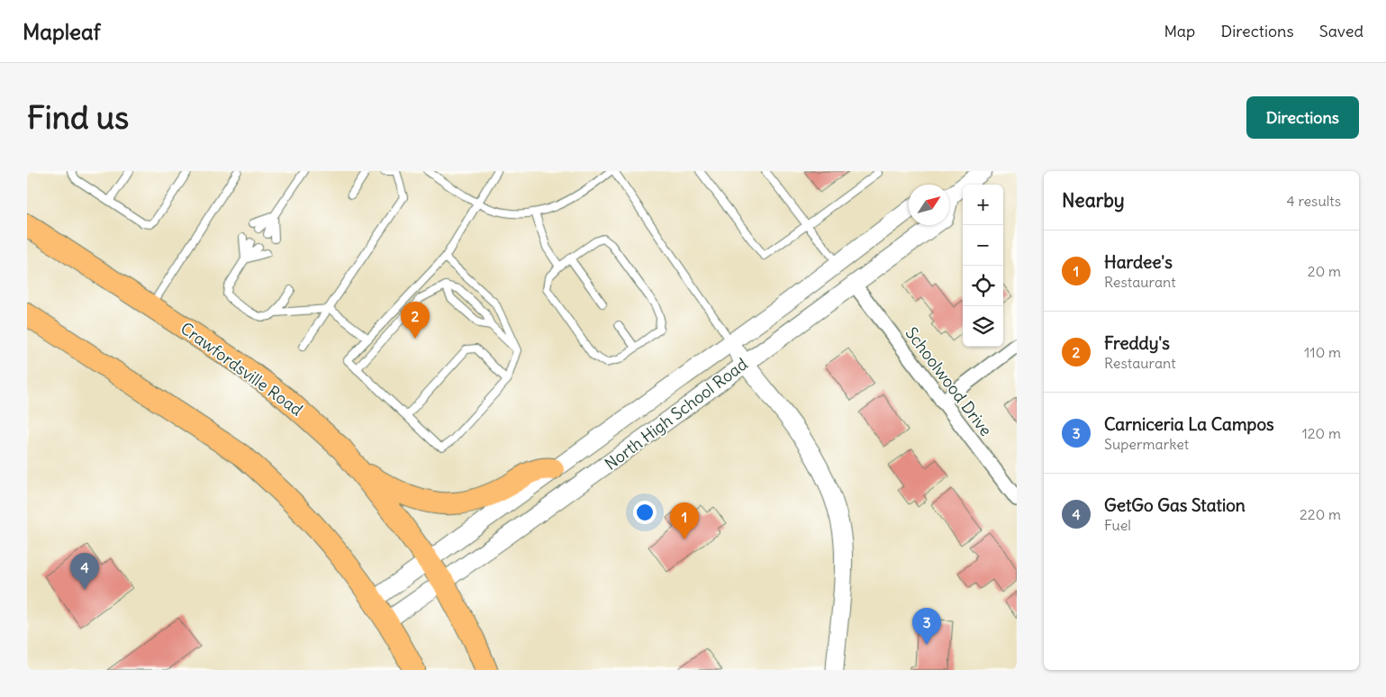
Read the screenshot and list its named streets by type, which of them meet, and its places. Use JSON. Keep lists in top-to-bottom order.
{
  "streets": {
    "main road": ["Crawfordsville Road"],
    "street": ["Schoolwood Drive", "North High School Road"]
  },
  "crossings": [
    ["Crawfordsville Road", "North High School Road"],
    ["Schoolwood Drive", "North High School Road"]
  ],
  "north": "top right",
  "page": {
    "header": "Mapleaf",
    "nav": ["Map", "Directions", "Saved"],
    "buttons": "Directions",
    "title": "Find us",
    "heading": ["Nearby", "4 results"],
    "map_buttons": ["+", "−"],
    "list": [
      {
        "mark": "1",
        "name": "Hardee's",
        "note": "Restaurant",
        "value": "20 m"
      },
      {
        "mark": "2",
        "name": "Freddy's",
        "note": "Restaurant",
        "value": "110 m"
      },
      {
        "mark": "3",
        "name": "Carniceria La Campos",
        "note": "Supermarket",
        "value": "120 m"
      },
      {
        "mark": "4",
        "name": "GetGo Gas Station",
        "note": "Fuel",
        "value": "220 m"
      }
    ],
    "pins": [
      "2",
      "1",
      "4",
      "3"
    ]
  }
}
